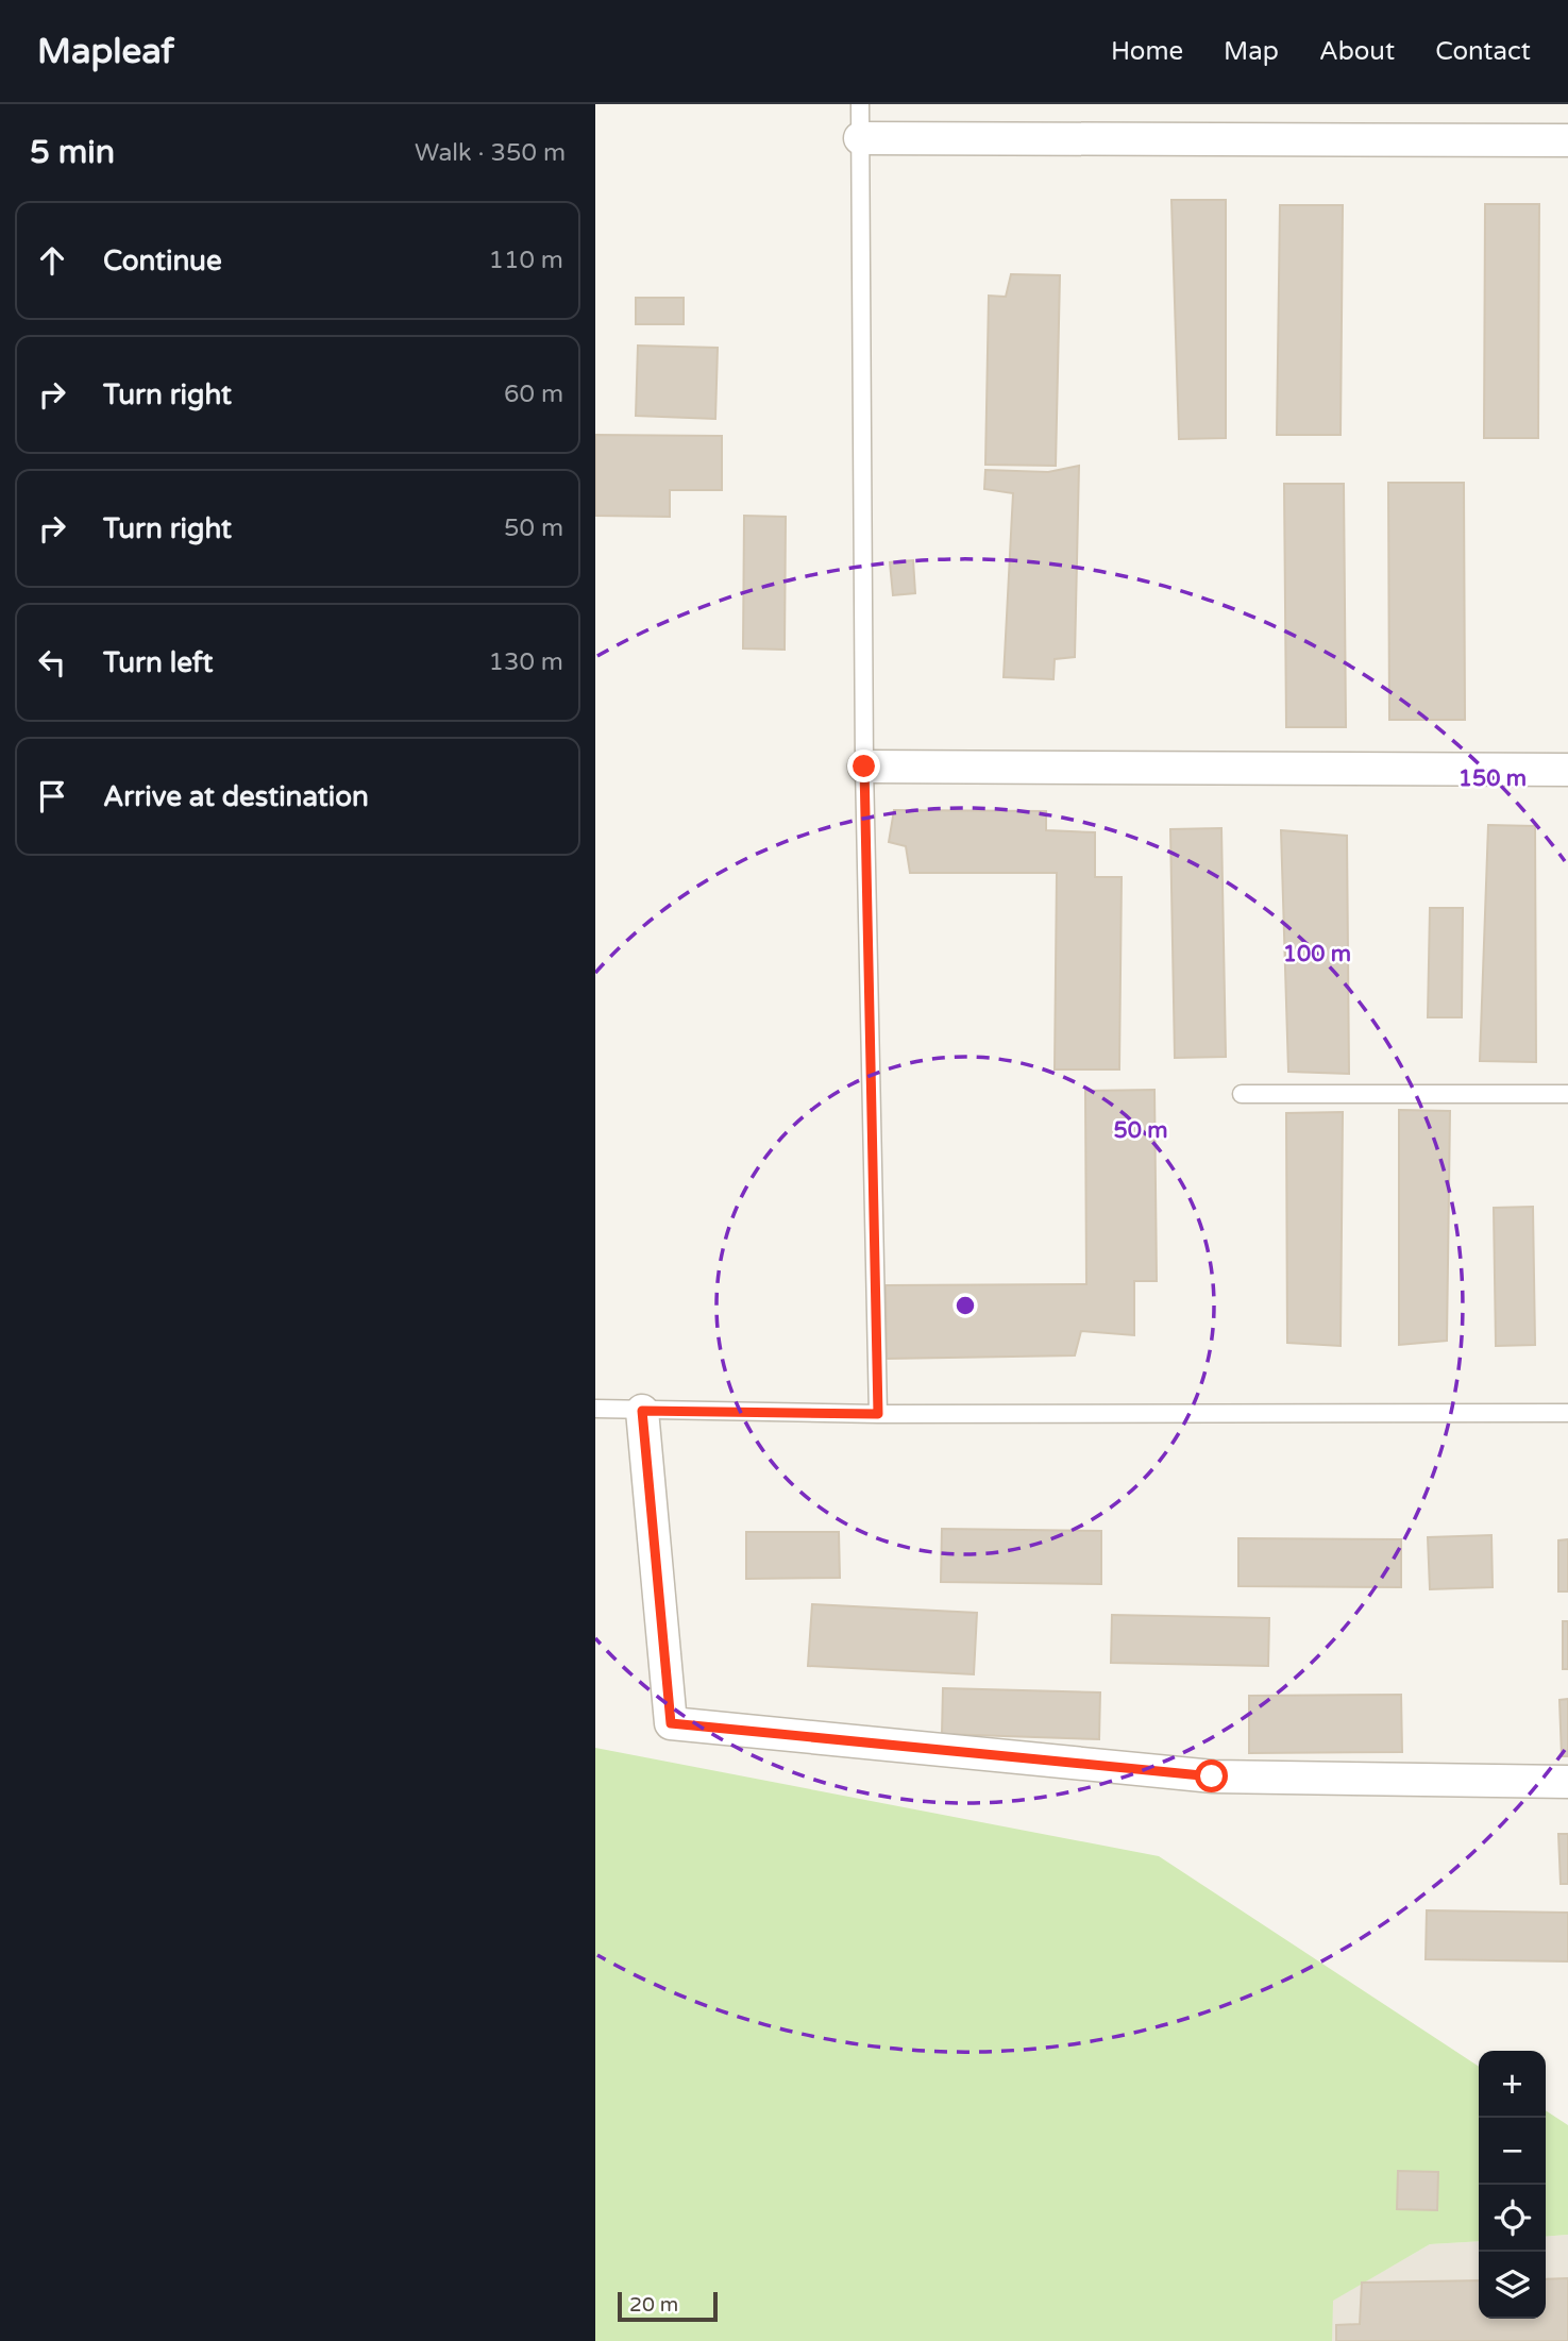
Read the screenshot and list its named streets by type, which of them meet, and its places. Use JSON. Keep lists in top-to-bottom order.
{
  "scale_bar": "20 m",
  "page": {
    "header": "Mapleaf",
    "nav": [
      "Home",
      "Map",
      "About",
      "Contact"
    ],
    "heading": ["5 min", "Walk · 350 m"],
    "list": [
      ["Continue", "110 m"],
      ["Turn right", "60 m"],
      ["Turn right", "50 m"],
      ["Turn left", "130 m"],
      "Arrive at destination"
    ],
    "map_buttons": ["+", "−"],
    "scale": "20 m"
  },
  "rings": ["150 m", "100 m", "50 m"]
}
